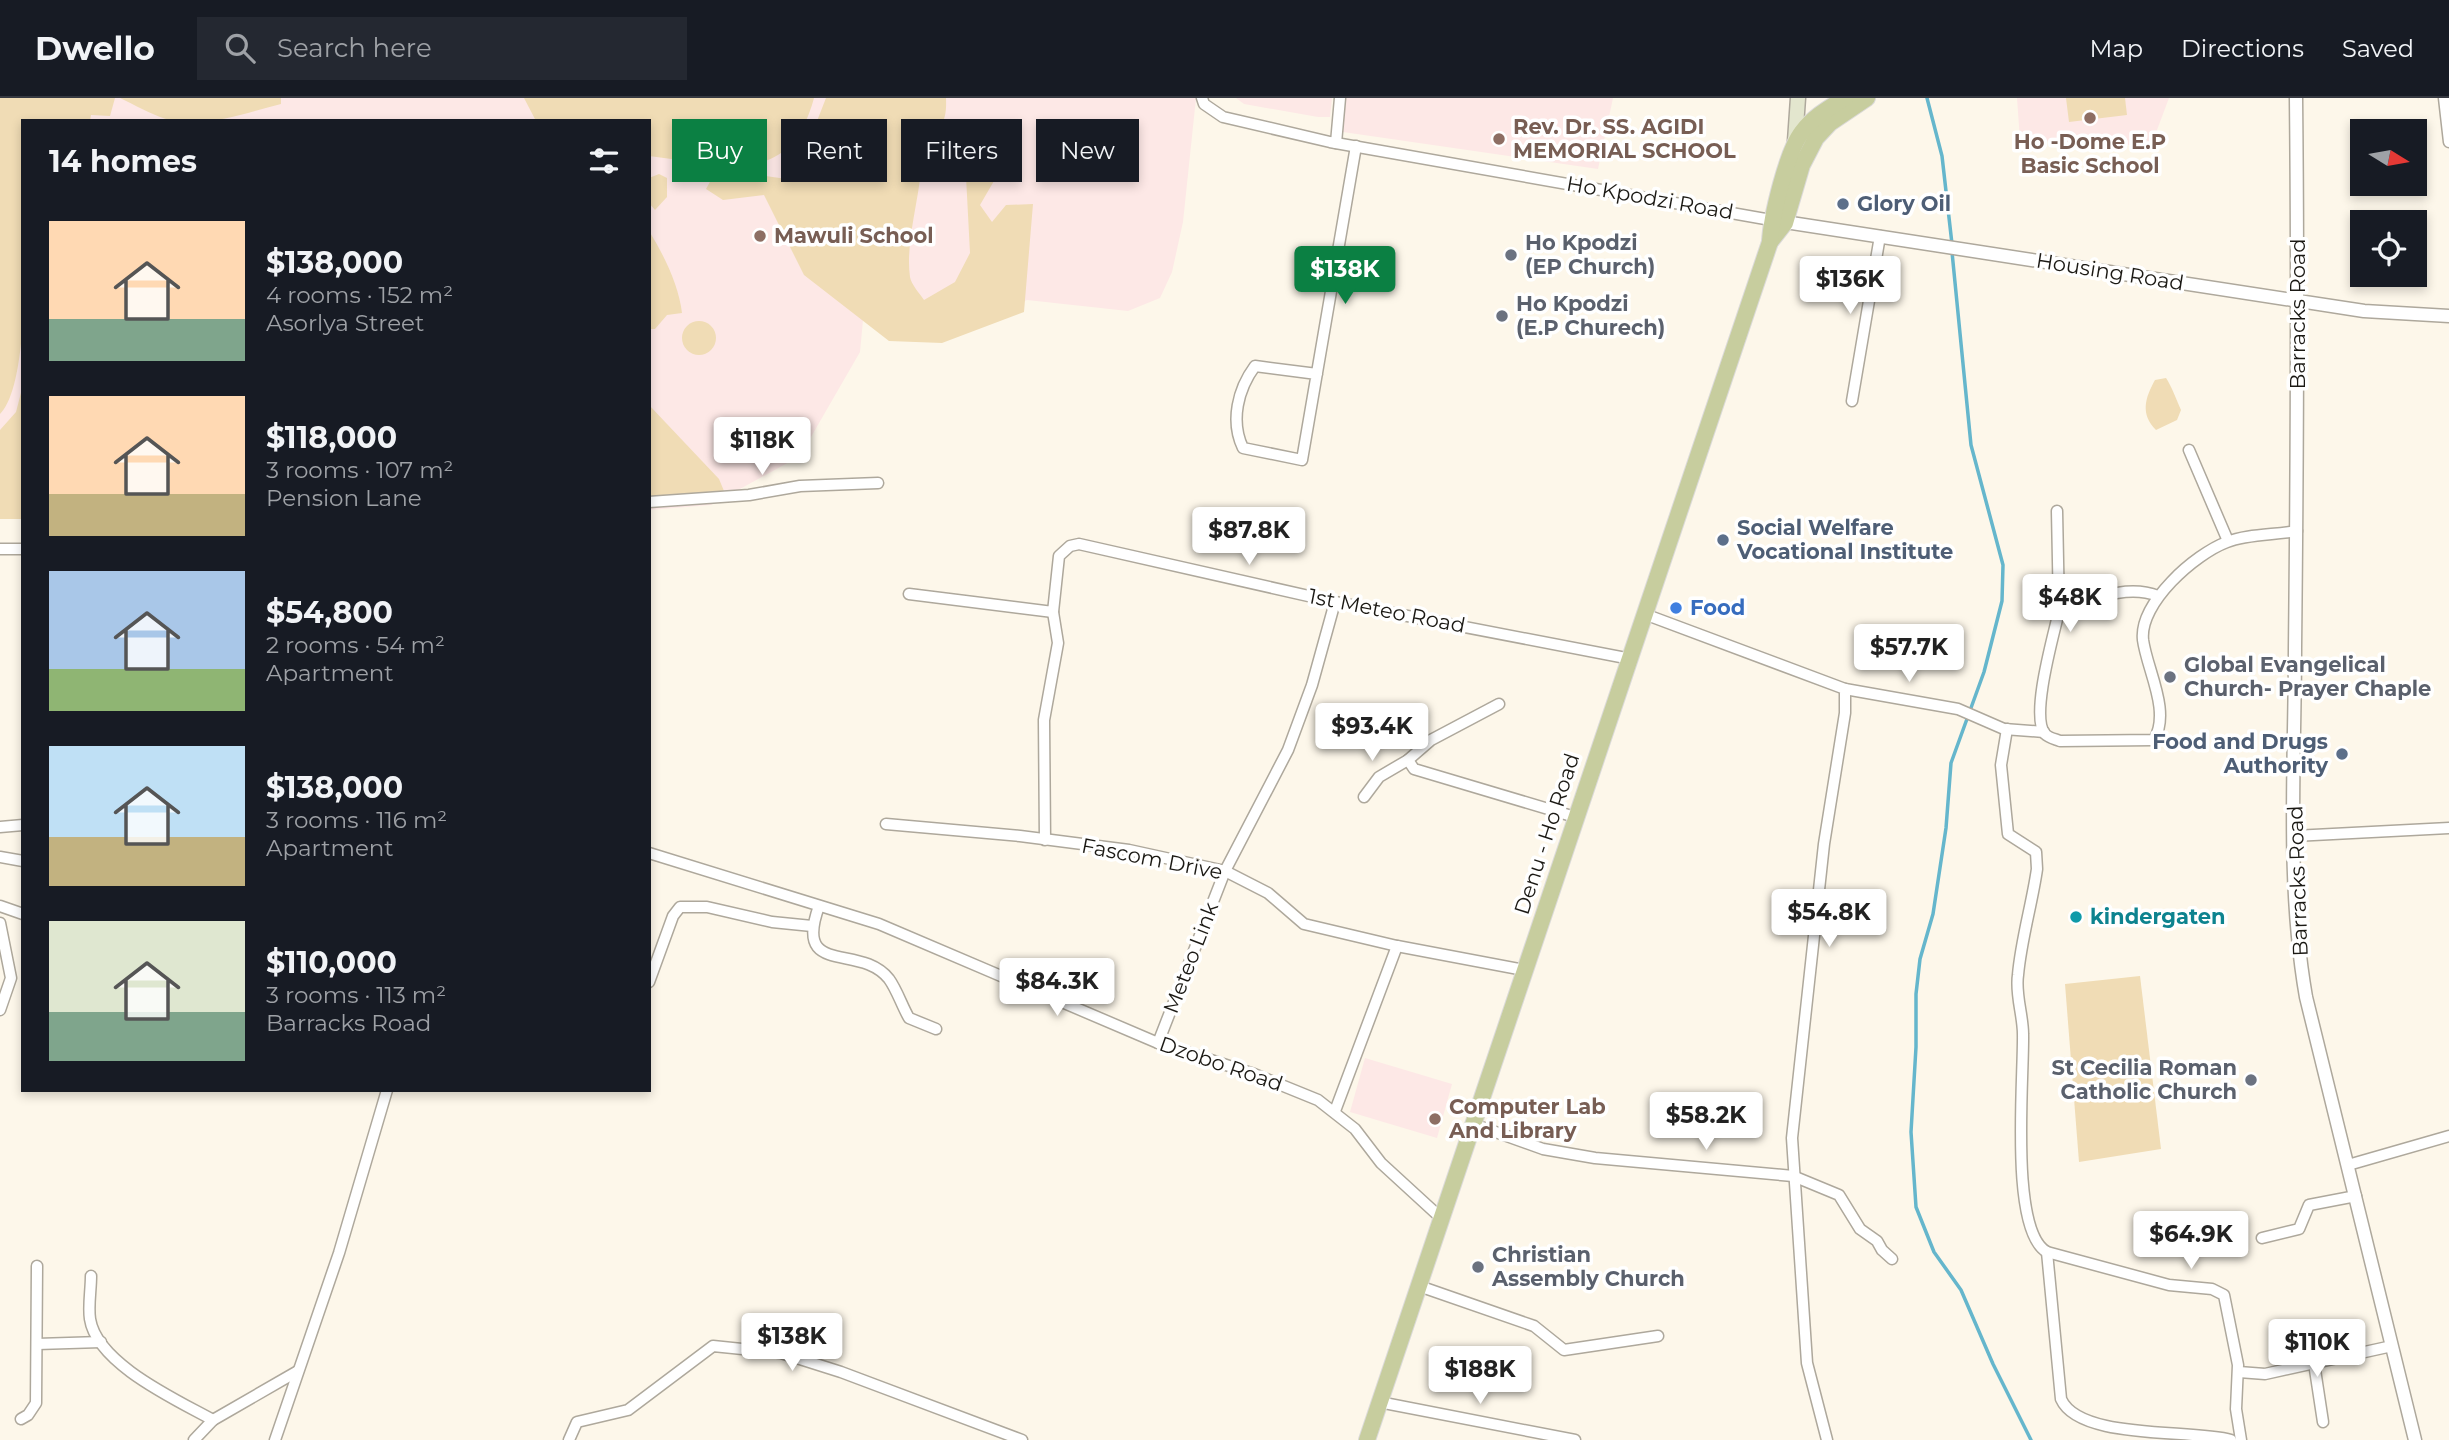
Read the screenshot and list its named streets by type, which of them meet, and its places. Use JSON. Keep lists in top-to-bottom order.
{
  "streets": {
    "main road": ["Denu - Ho Road"],
    "street": [
      "Ho Kpodzi Road",
      "Housing Road",
      "Barracks Road",
      "1st Meteo Road",
      "Fascom Drive",
      "Meteo Link",
      "Dzobo Road"
    ]
  },
  "crossings": [
    ["Ho Kpodzi Road", "Housing Road"],
    ["Ho Kpodzi Road", "Denu - Ho Road"],
    ["Housing Road", "Barracks Road"],
    ["Housing Road", "Denu - Ho Road"],
    ["1st Meteo Road", "Denu - Ho Road"],
    ["1st Meteo Road", "Meteo Link"],
    ["Denu - Ho Road", "Fascom Drive"],
    ["Denu - Ho Road", "Dzobo Road"],
    ["Fascom Drive", "Meteo Link"],
    ["Meteo Link", "Dzobo Road"]
  ],
  "places": [
    "Ho -Dome E.P Basic School",
    "Rev. Dr. SS. AGIDI MEMORIAL SCHOOL",
    "Glory Oil",
    "Mawuli School",
    "Ho Kpodzi (EP Church)",
    "Ho Kpodzi (E.P Churech)",
    "Social Welfare Vocational Institute",
    "Food",
    "Global Evangelical Church- Prayer Chaple",
    "Food and Drugs Authority",
    "kindergaten",
    "St Cecilia Roman Catholic Church",
    "Computer Lab And Library",
    "Christian Assembly Church"
  ],
  "north": "right",
  "page": {
    "header": "Dwello",
    "search": "Search here",
    "nav": ["Map", "Directions", "Saved"],
    "chip": [
      "Buy",
      "Rent",
      "Filters",
      "New"
    ],
    "heading": "14 homes",
    "list": [
      {
        "name": "$138,000",
        "note": "4 rooms · 152 m² · Asorlya Street"
      },
      {
        "name": "$118,000",
        "note": "3 rooms · 107 m² · Pension Lane"
      },
      {
        "name": "$54,800",
        "note": "2 rooms · 54 m² · Apartment"
      },
      {
        "name": "$138,000",
        "note": "3 rooms · 116 m² · Apartment"
      },
      {
        "name": "$110,000",
        "note": "3 rooms · 113 m² · Barracks Road"
      }
    ],
    "price": [
      "$138K",
      "$136K",
      "$118K",
      "$87.8K",
      "$48K",
      "$57.7K",
      "$93.4K",
      "$54.8K",
      "$84.3K",
      "$58.2K",
      "$64.9K",
      "$138K",
      "$110K",
      "$188K"
    ]
  }
}
